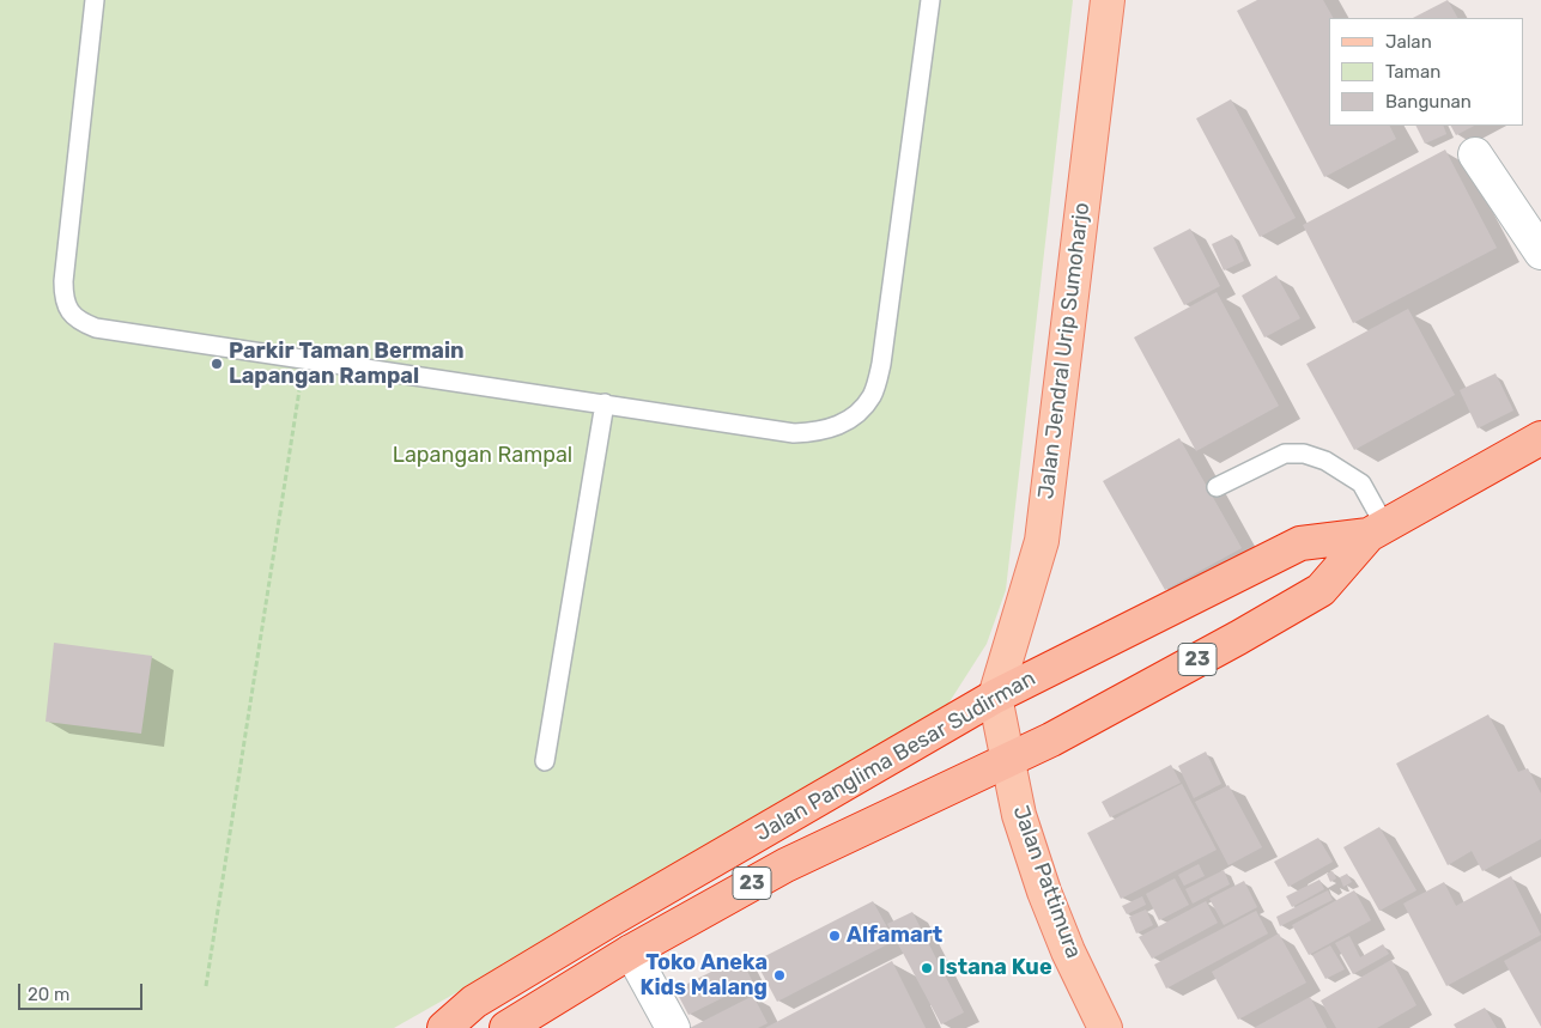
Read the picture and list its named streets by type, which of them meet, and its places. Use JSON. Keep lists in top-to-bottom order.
{
  "streets": {
    "highway": ["23", "Jalan Panglima Besar Sudirman"],
    "main road": ["Jalan Jendral Urip Sumoharjo", "Jalan Pattimura"]
  },
  "crossings": [
    ["Jalan Jendral Urip Sumoharjo", "Jalan Panglima Besar Sudirman"],
    ["Jalan Jendral Urip Sumoharjo", "Jalan Pattimura"],
    ["Jalan Panglima Besar Sudirman", "Jalan Pattimura"]
  ],
  "parks": ["Lapangan Rampal"],
  "places": [
    "Parkir Taman Bermain Lapangan Rampal",
    "Alfamart",
    "Istana Kue",
    "Toko Aneka Kids Malang"
  ],
  "legend": ["Jalan", "Taman", "Bangunan"],
  "scale_bar": "20 m"
}
